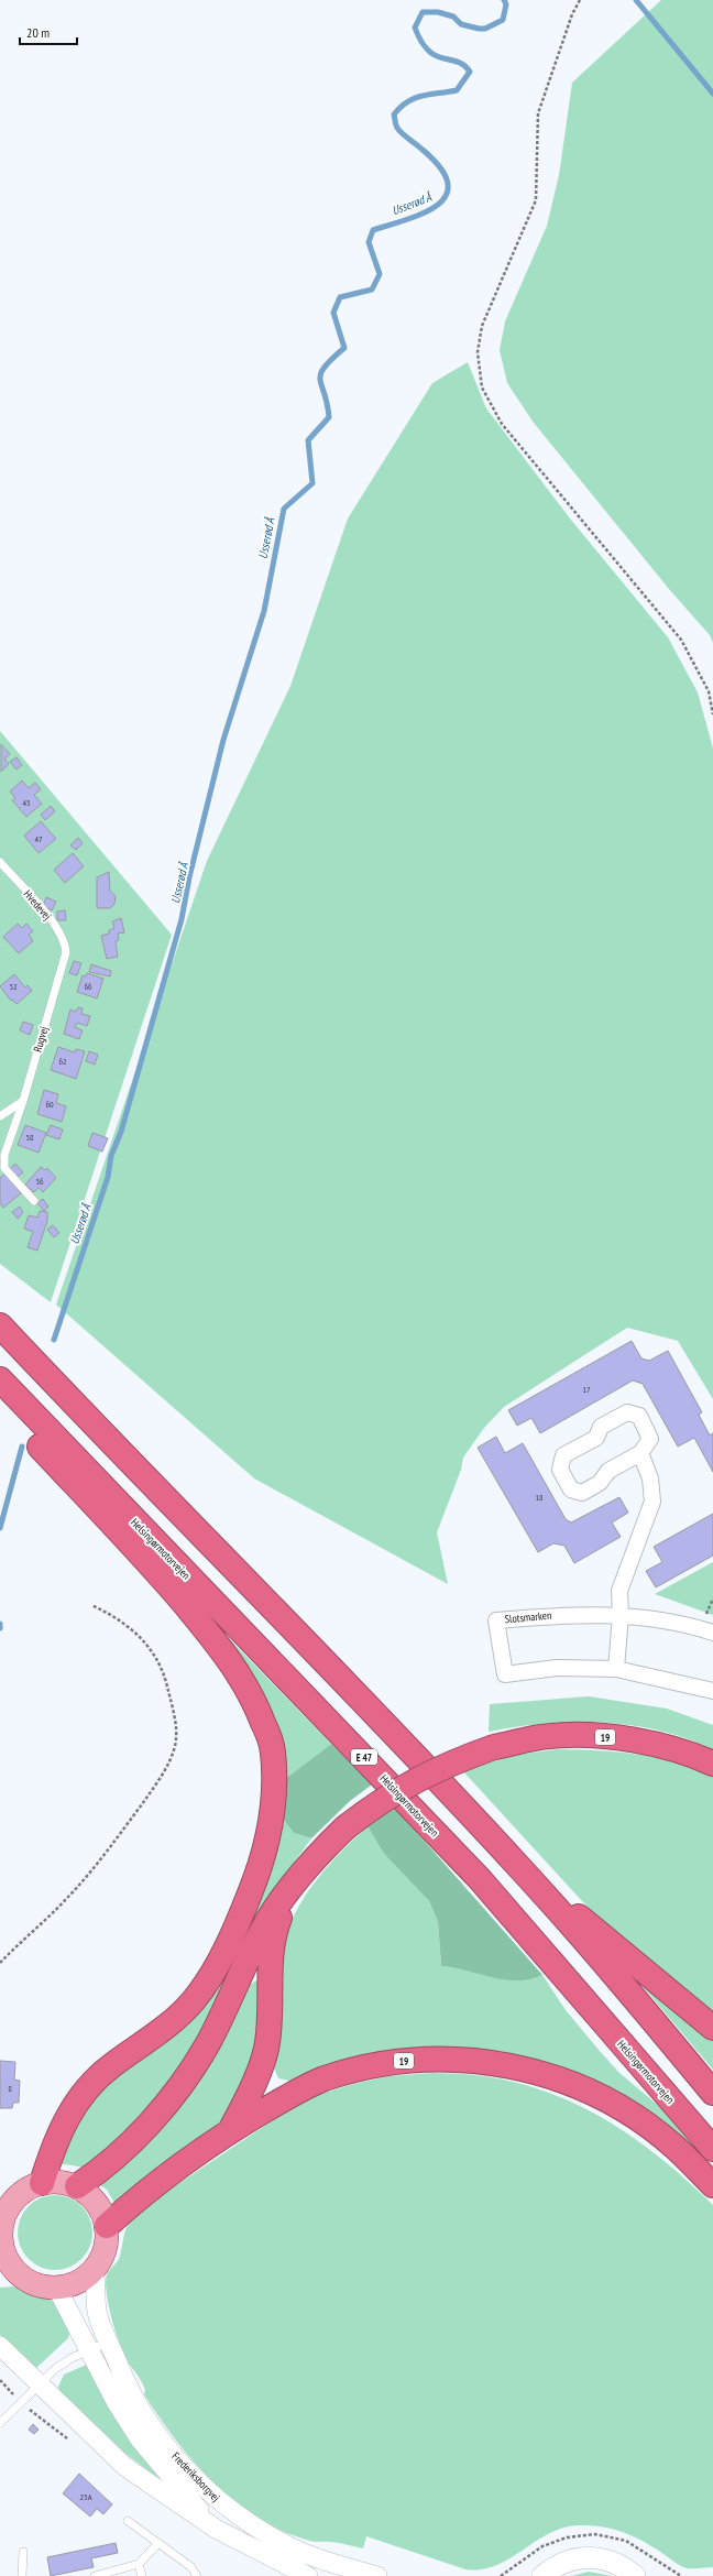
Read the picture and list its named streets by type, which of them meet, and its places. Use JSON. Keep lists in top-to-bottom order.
{
  "streets": {
    "highway": ["Helsingørmotorvejen", "19", "E 47"],
    "street": ["Slotsmarken", "Frederiksborgvej"],
    "lane": ["Hvedevej", "Rugvej"]
  },
  "crossings": [
    ["Hvedevej", "Rugvej"],
    ["19", "Frederiksborgvej"]
  ],
  "water": ["Usserød Å"],
  "house_numbers": [
    "45",
    "47",
    "52",
    "66",
    "62",
    "60",
    "58",
    "56",
    "17",
    "18",
    "8",
    "23A"
  ],
  "scale_bar": "20 m"
}
